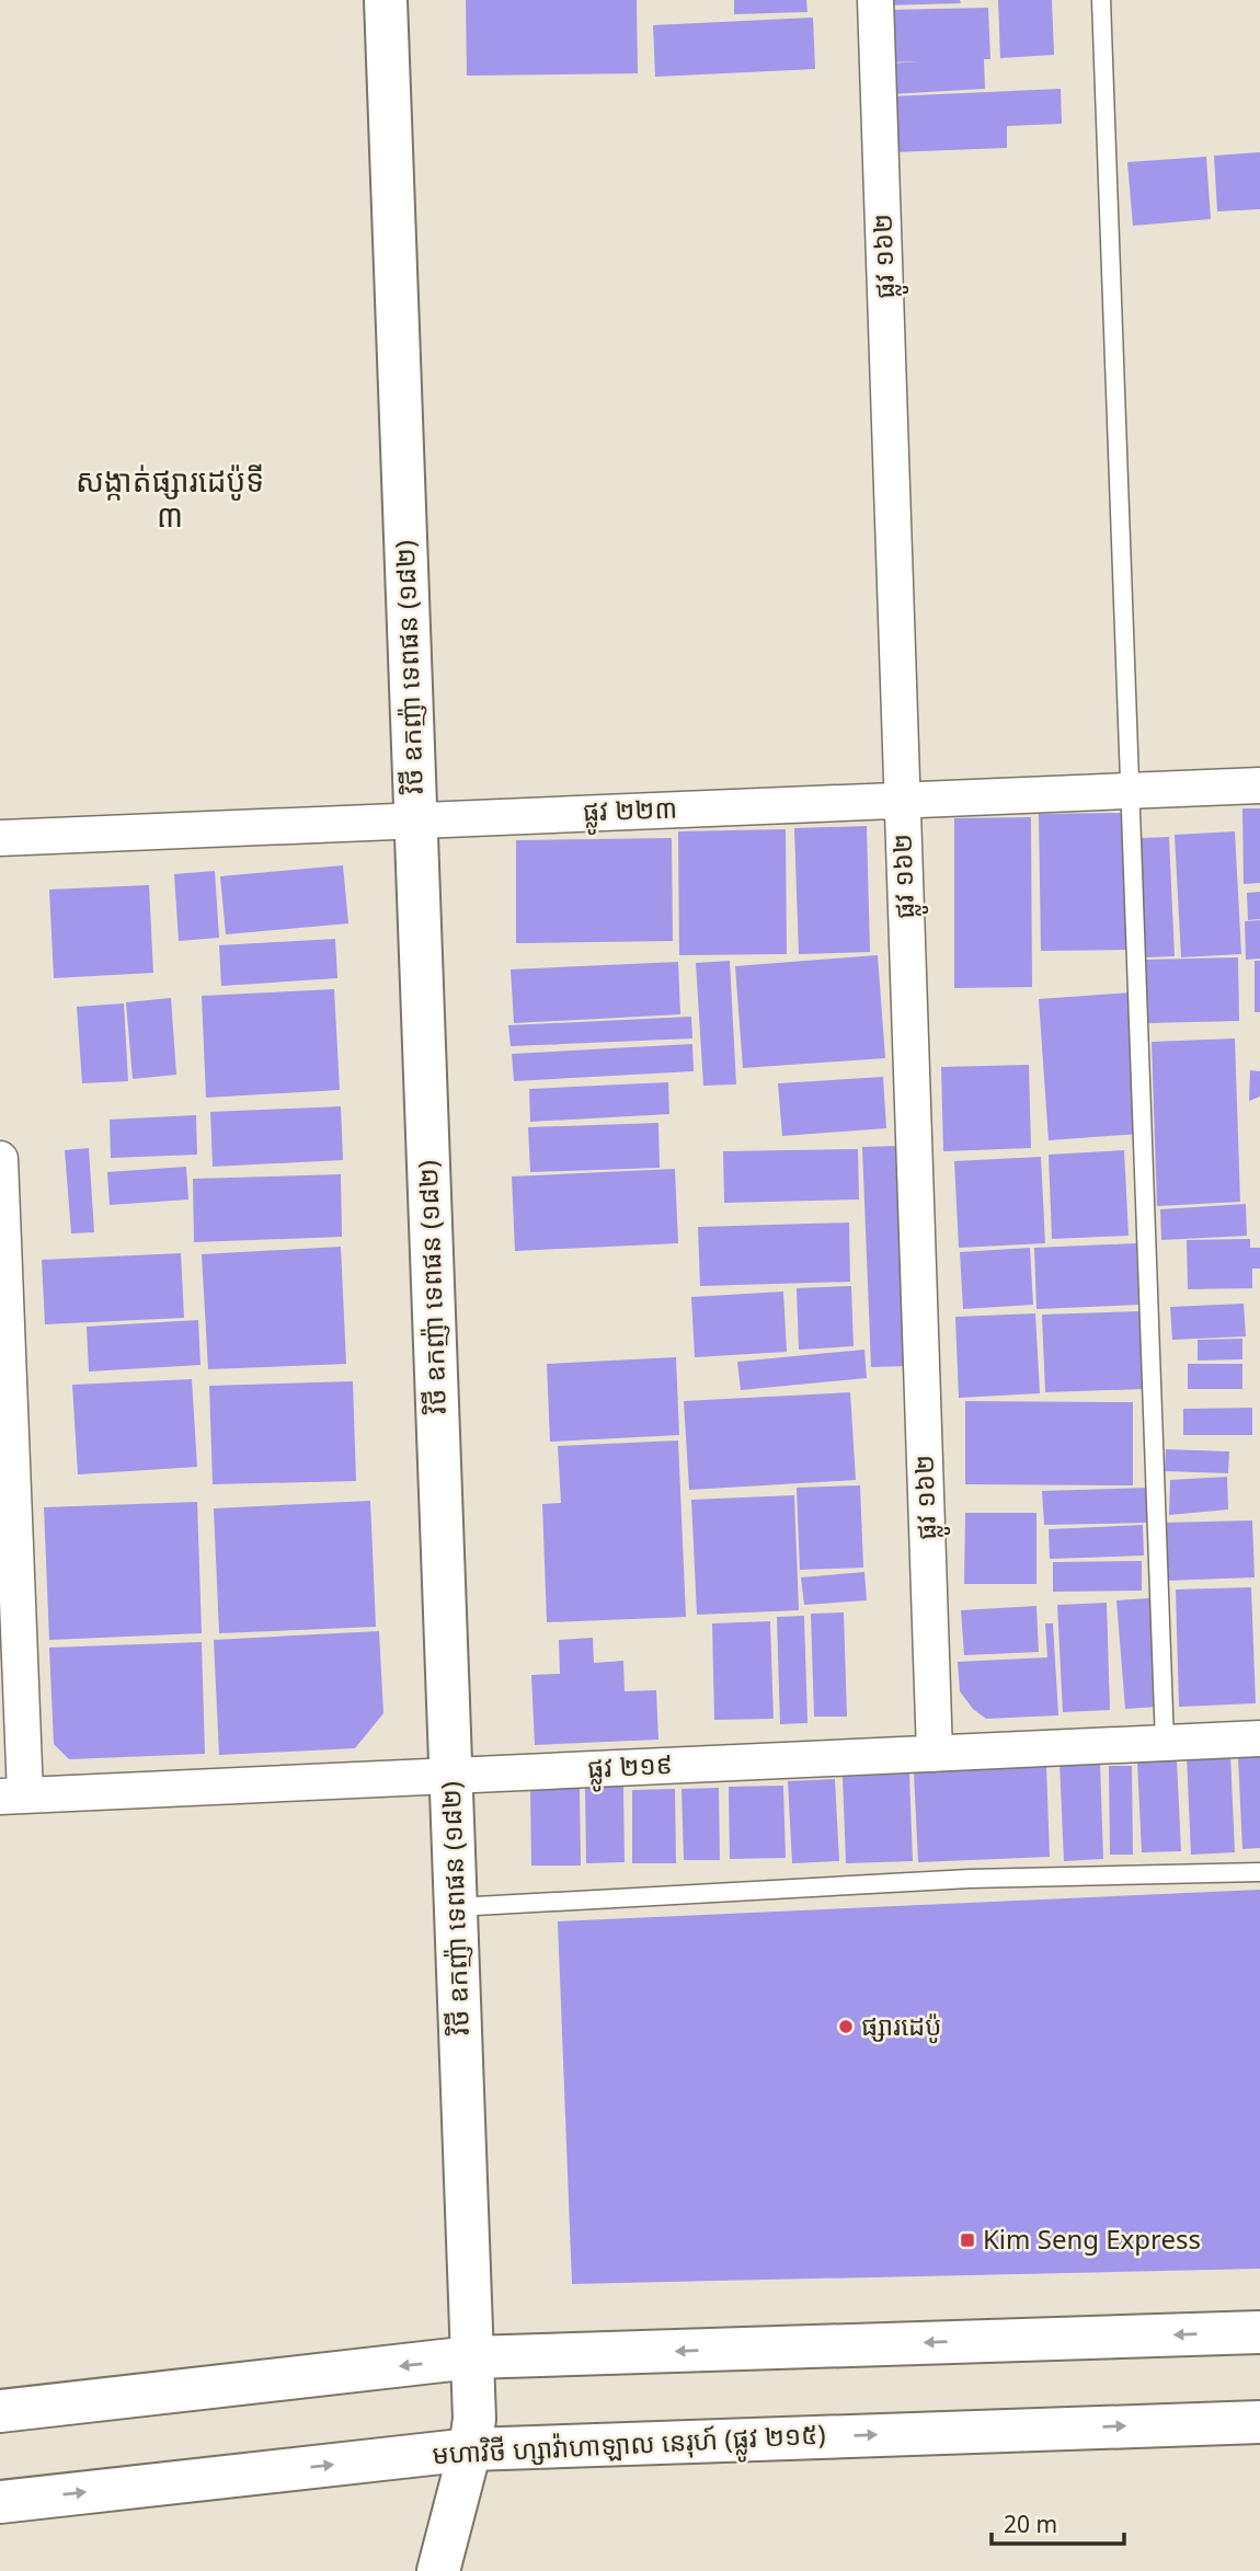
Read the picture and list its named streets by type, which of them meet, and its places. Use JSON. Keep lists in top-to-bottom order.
{
  "streets": {
    "street": [
      "ផ្លូវ ១៦២",
      "វិថី ឧកញ៉ា ទេពផន (១៨២)",
      "ផ្លូវ ២២៣",
      "ផ្លូវ ២១៩",
      "មហាវិថី ហ្សាវ៉ាហាឡាល នេរុហ៍ (ផ្លូវ ២១៥)"
    ]
  },
  "crossings": [
    ["ផ្លូវ ១៦២", "ផ្លូវ ២២៣"],
    ["ផ្លូវ ១៦២", "ផ្លូវ ២១៩"],
    ["វិថី ឧកញ៉ា ទេពផន (១៨២)", "ផ្លូវ ២២៣"],
    ["វិថី ឧកញ៉ា ទេពផន (១៨២)", "ផ្លូវ ២១៩"],
    ["វិថី ឧកញ៉ា ទេពផន (១៨២)", "មហាវិថី ហ្សាវ៉ាហាឡាល នេរុហ៍ (ផ្លូវ ២១៥)"]
  ],
  "districts": ["សង្កាត់ផ្សារដេប៉ូទី ៣"],
  "places": {
    "other": ["ផ្សារដេប៉ូ"],
    "transit": ["Kim Seng Express"]
  },
  "scale_bar": "20 m"
}
